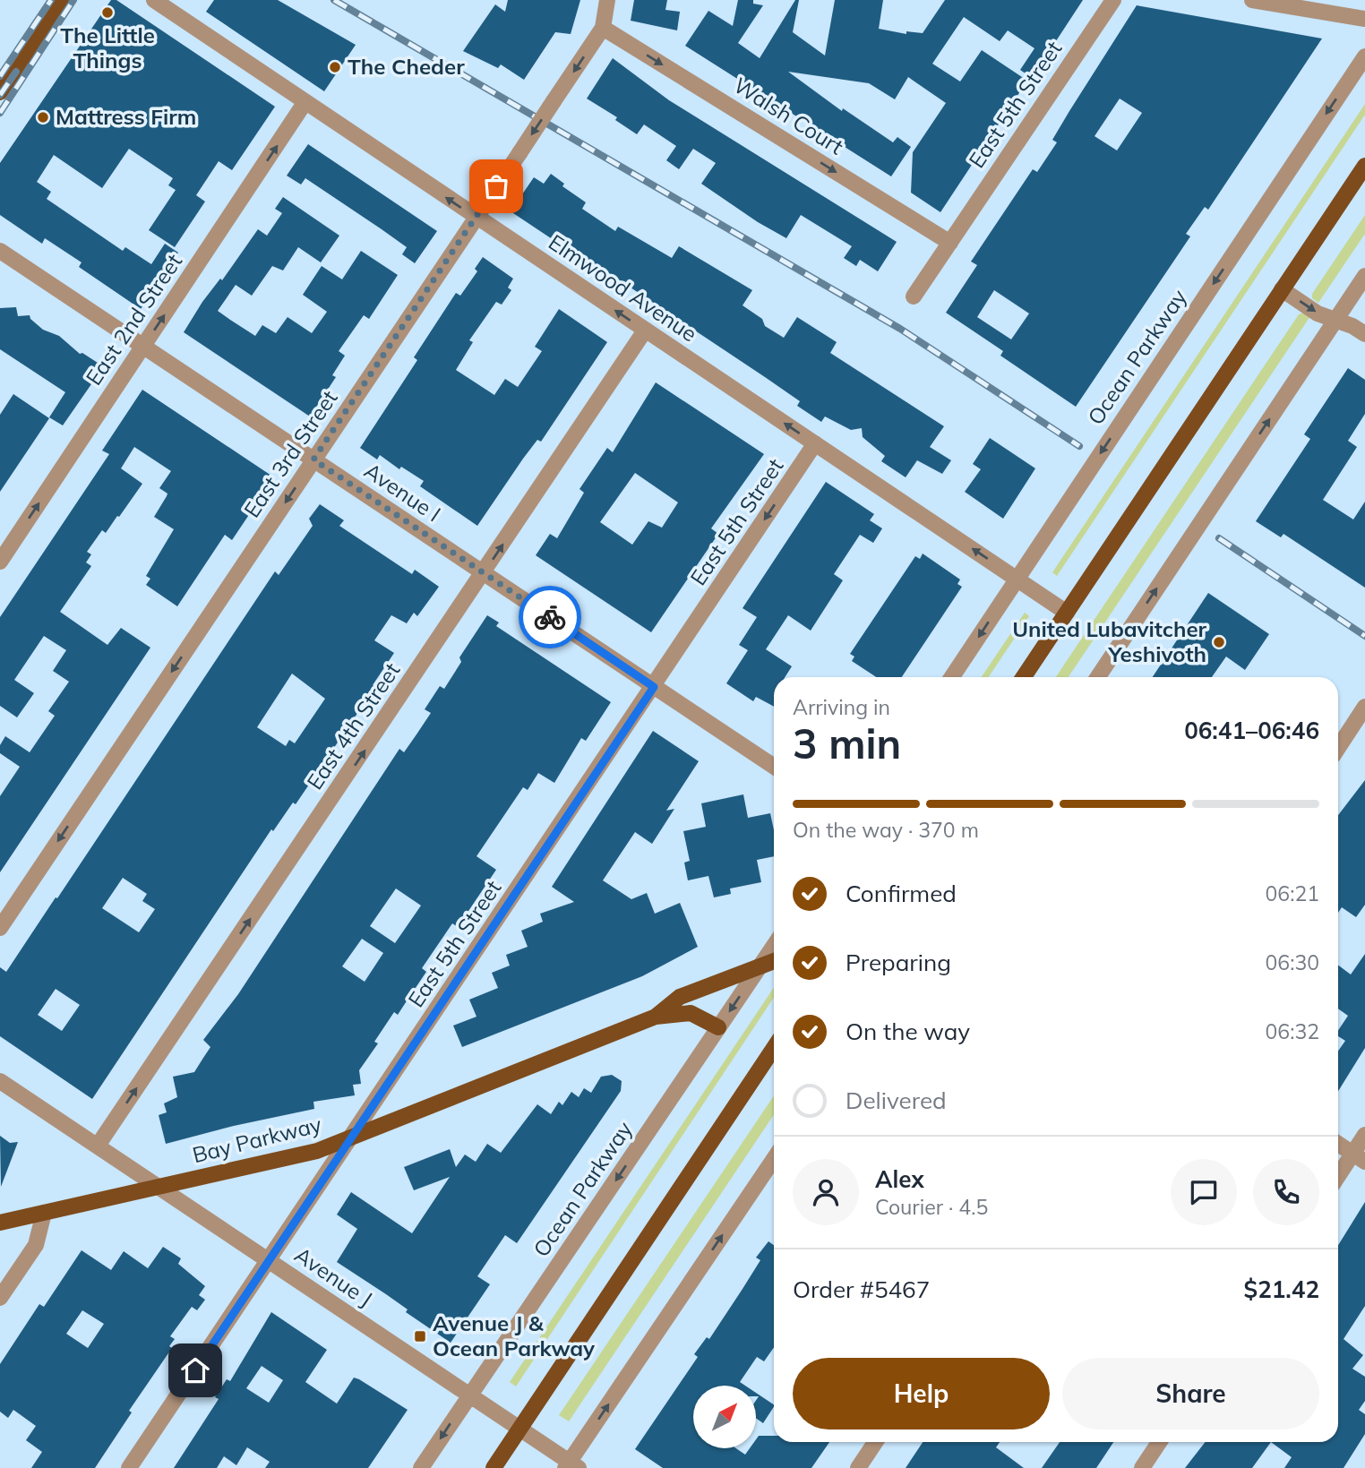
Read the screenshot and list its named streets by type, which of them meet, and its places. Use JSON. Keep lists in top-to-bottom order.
{
  "streets": {
    "main road": ["Bay Parkway"],
    "street": [
      "East 5th Street",
      "Walsh Court",
      "Elmwood Avenue",
      "East 2nd Street",
      "Ocean Parkway",
      "East 3rd Street",
      "Avenue I",
      "East 4th Street",
      "Avenue J"
    ]
  },
  "crossings": [
    ["East 5th Street", "Walsh Court"],
    ["East 5th Street", "Elmwood Avenue"],
    ["East 5th Street", "Avenue I"],
    ["East 5th Street", "Bay Parkway"],
    ["East 5th Street", "Avenue J"],
    ["Walsh Court", "East 3rd Street"],
    ["Elmwood Avenue", "East 2nd Street"],
    ["Elmwood Avenue", "Ocean Parkway"],
    ["Elmwood Avenue", "East 3rd Street"],
    ["Elmwood Avenue", "East 4th Street"],
    ["East 2nd Street", "Avenue I"],
    ["Ocean Parkway", "Bay Parkway"],
    ["Ocean Parkway", "Avenue J"],
    ["East 3rd Street", "Avenue I"],
    ["Avenue I", "East 4th Street"],
    ["East 4th Street", "Avenue J"],
    ["Bay Parkway", "Avenue J"]
  ],
  "one_way": [
    "Walsh Court",
    "Elmwood Avenue",
    "East 2nd Street",
    "East 3rd Street",
    "East 4th Street"
  ],
  "places": {
    "other": [
      "The Little Things",
      "The Cheder",
      "Mattress Firm",
      "United Lubavitcher Yeshivoth"
    ],
    "transit": ["Avenue J & Ocean Parkway"]
  },
  "north": "top right",
  "page": {
    "heading": ["3 min", "Arriving in", "06:41–06:46"],
    "panel": [
      "Alex",
      "Courier · 4.5",
      "Order #5467",
      "$21.42"
    ],
    "bar": "On the way · 370 m",
    "list": [
      ["Confirmed", "06:21"],
      ["Preparing", "06:30"],
      ["On the way", "06:32"],
      "Delivered"
    ],
    "buttons": ["Help", "Share"]
  }
}
